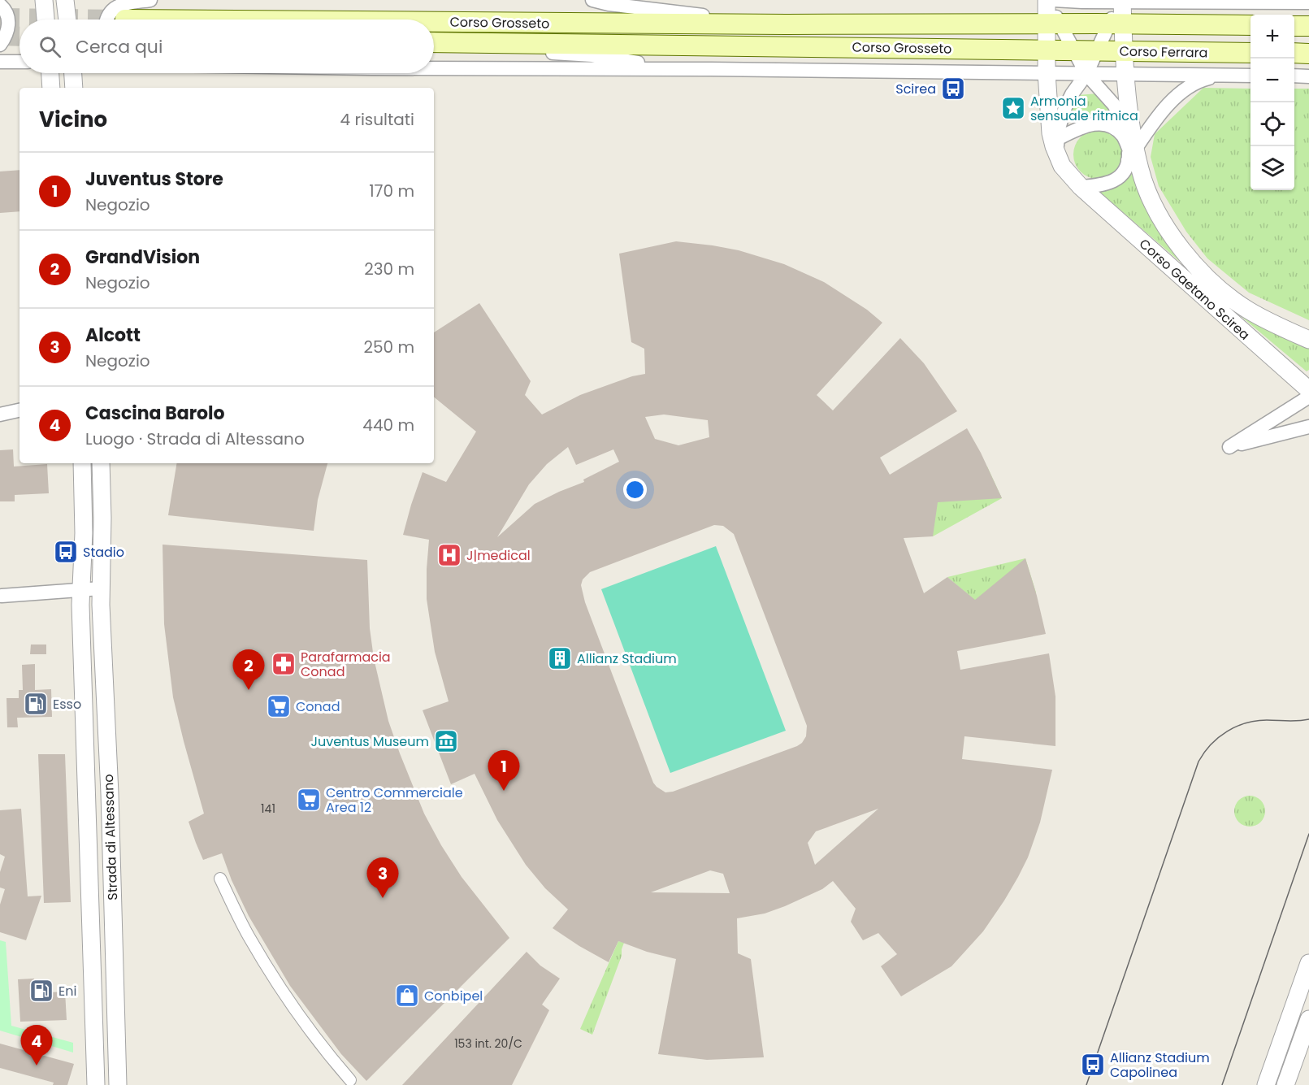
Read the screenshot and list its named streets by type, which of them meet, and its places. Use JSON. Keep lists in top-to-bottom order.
{
  "streets": {
    "main road": ["Corso Grosseto", "Corso Ferrara"],
    "street": ["Corso Gaetano Scirea", "Strada di Altessano"]
  },
  "crossings": [
    ["Corso Grosseto", "Corso Ferrara"],
    ["Corso Grosseto", "Corso Gaetano Scirea"],
    ["Corso Ferrara", "Corso Gaetano Scirea"]
  ],
  "places": {
    "bus stop": ["Scirea", "Stadio", "Allianz Stadium Capolinea"],
    "place": ["Armonia sensuale ritmica"],
    "hospital": ["J|medical"],
    "building": ["Allianz Stadium"],
    "pharmacy": ["Parafarmacia Conad"],
    "fuel station": ["Esso", "Eni"],
    "supermarket": ["Conad", "Centro Commerciale Area 12"],
    "museum": ["Juventus Museum"],
    "shop": ["Conbipel"]
  },
  "house_numbers": ["141", "153 int. 20/C"],
  "page": {
    "map_buttons": ["+", "−"],
    "search": "Cerca qui",
    "heading": ["Vicino", "4 risultati"],
    "list": [
      {
        "mark": "1",
        "name": "Juventus Store",
        "note": "Negozio",
        "value": "170 m"
      },
      {
        "mark": "2",
        "name": "GrandVision",
        "note": "Negozio",
        "value": "230 m"
      },
      {
        "mark": "3",
        "name": "Alcott",
        "note": "Negozio",
        "value": "250 m"
      },
      {
        "mark": "4",
        "name": "Cascina Barolo",
        "note": "Luogo · Strada di Altessano",
        "value": "440 m"
      }
    ],
    "pins": [
      "2",
      "1",
      "3",
      "4"
    ]
  }
}
